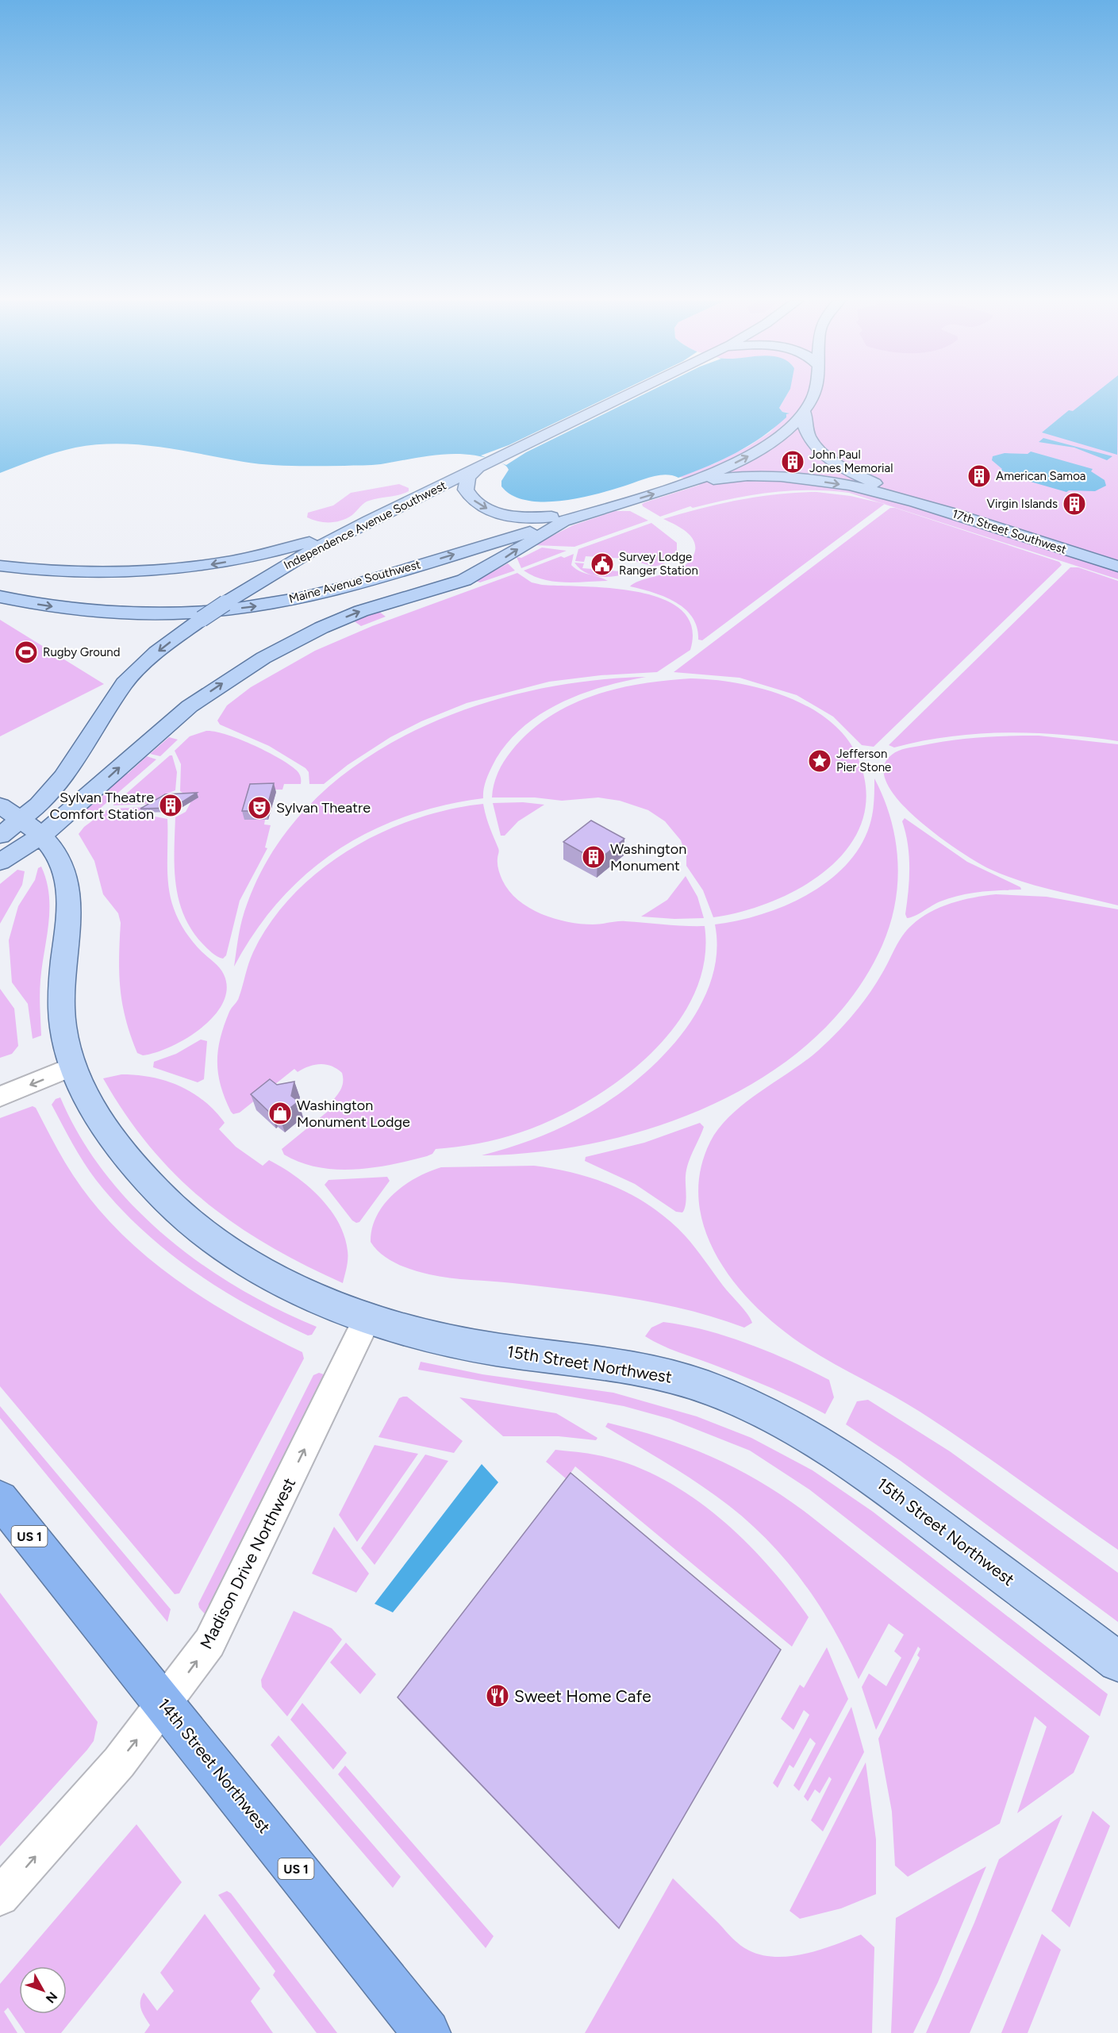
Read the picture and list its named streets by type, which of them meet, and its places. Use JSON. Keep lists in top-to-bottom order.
{
  "streets": {
    "highway": ["US 1", "14th Street Northwest"],
    "main road": [
      "Independence Avenue Southwest",
      "17th Street Southwest",
      "Maine Avenue Southwest",
      "15th Street Northwest"
    ],
    "street": ["Madison Drive Northwest"]
  },
  "crossings": [
    ["Independence Avenue Southwest", "15th Street Northwest"],
    ["15th Street Northwest", "Madison Drive Northwest"],
    ["Madison Drive Northwest", "14th Street Northwest"]
  ],
  "one_way": ["Madison Drive Northwest"],
  "places": {
    "building": [
      "John Paul Jones Memorial",
      "American Samoa",
      "Virgin Islands",
      "Sylvan Theatre Comfort Station",
      "Washington Monument"
    ],
    "public building": ["Survey Lodge Ranger Station"],
    "sports": ["Rugby Ground"],
    "place": ["Jefferson Pier Stone"],
    "theatre": ["Sylvan Theatre"],
    "shop": ["Washington Monument Lodge"],
    "restaurant": ["Sweet Home Cafe"]
  },
  "north": "bottom right"
}
